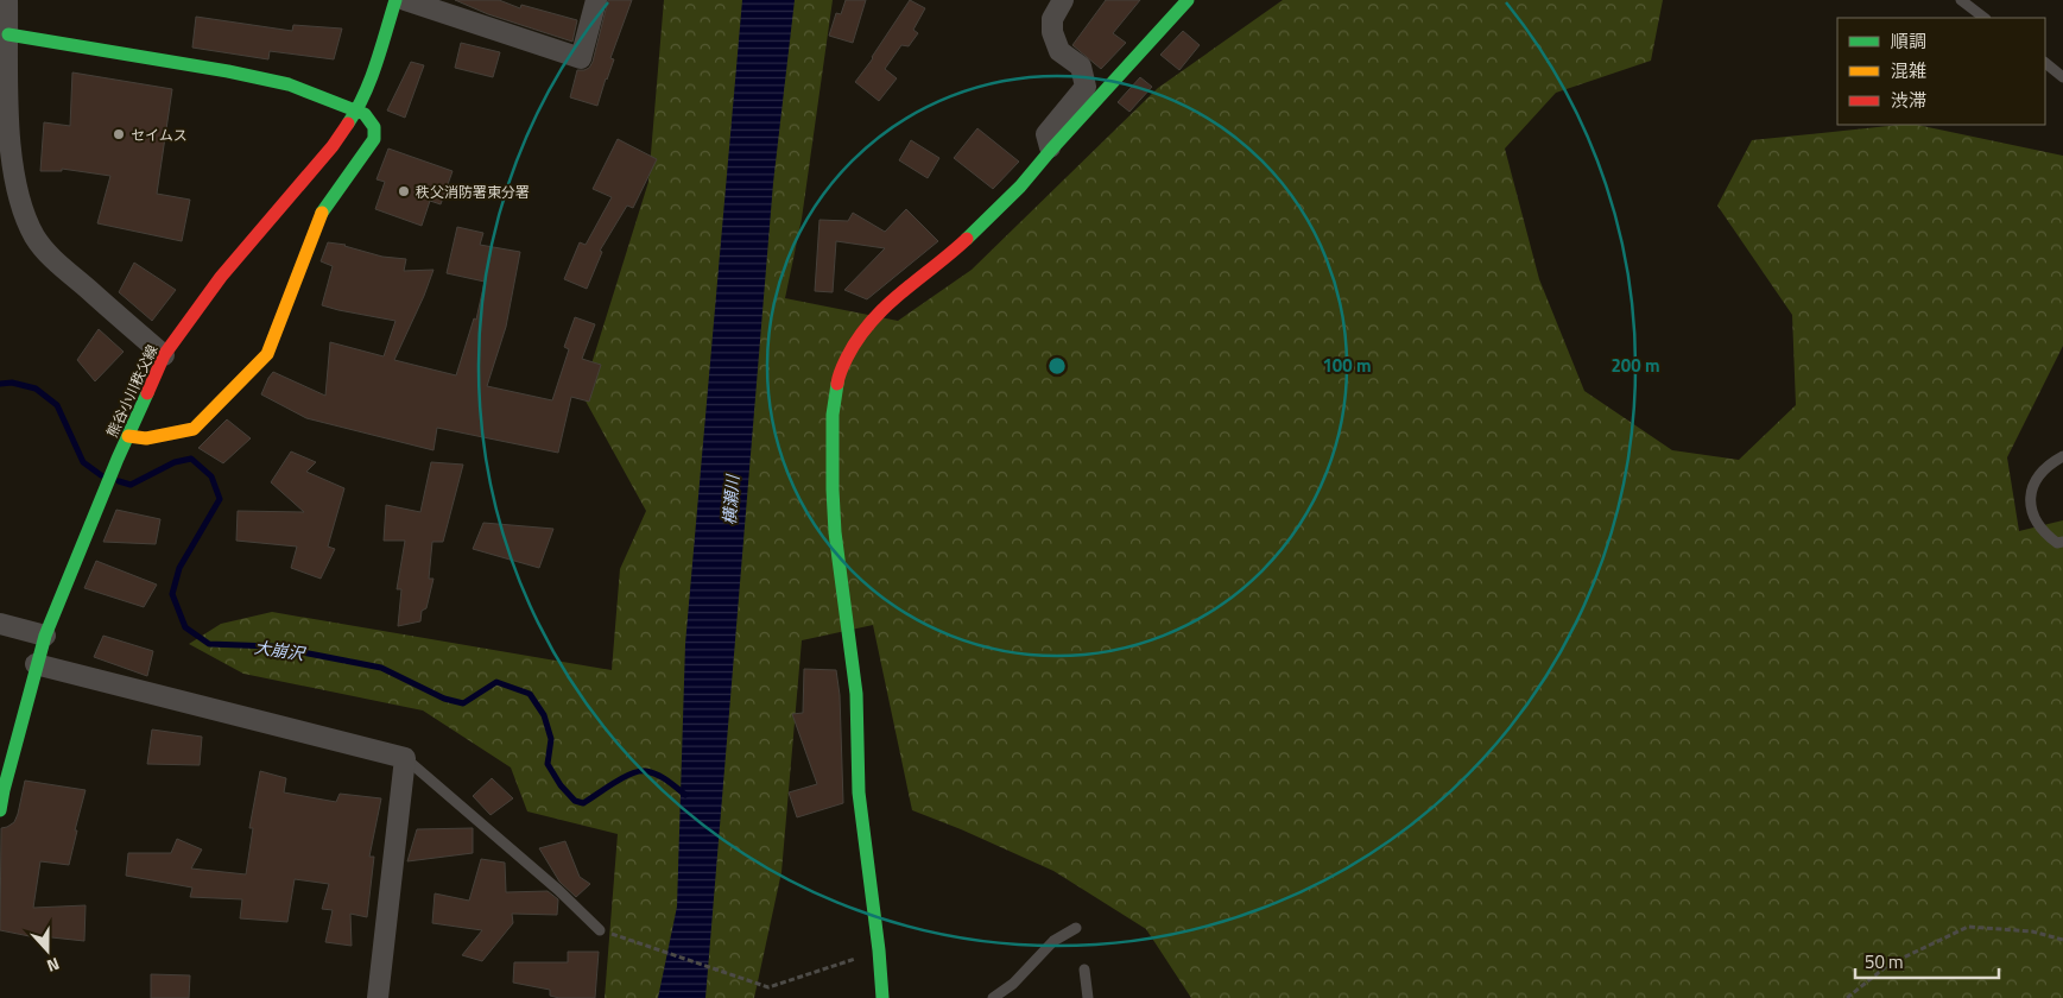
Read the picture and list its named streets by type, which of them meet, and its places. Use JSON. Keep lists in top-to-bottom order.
{
  "streets": {
    "street": ["熊谷小川秩父線"]
  },
  "water": ["横瀬川", "大崩沢"],
  "places": ["セイムス", "秩父消防署東分署"],
  "legend": ["順調", "混雑", "渋滞"],
  "scale_bar": "50 m",
  "north": "bottom",
  "rings": ["100 m", "200 m"]
}
